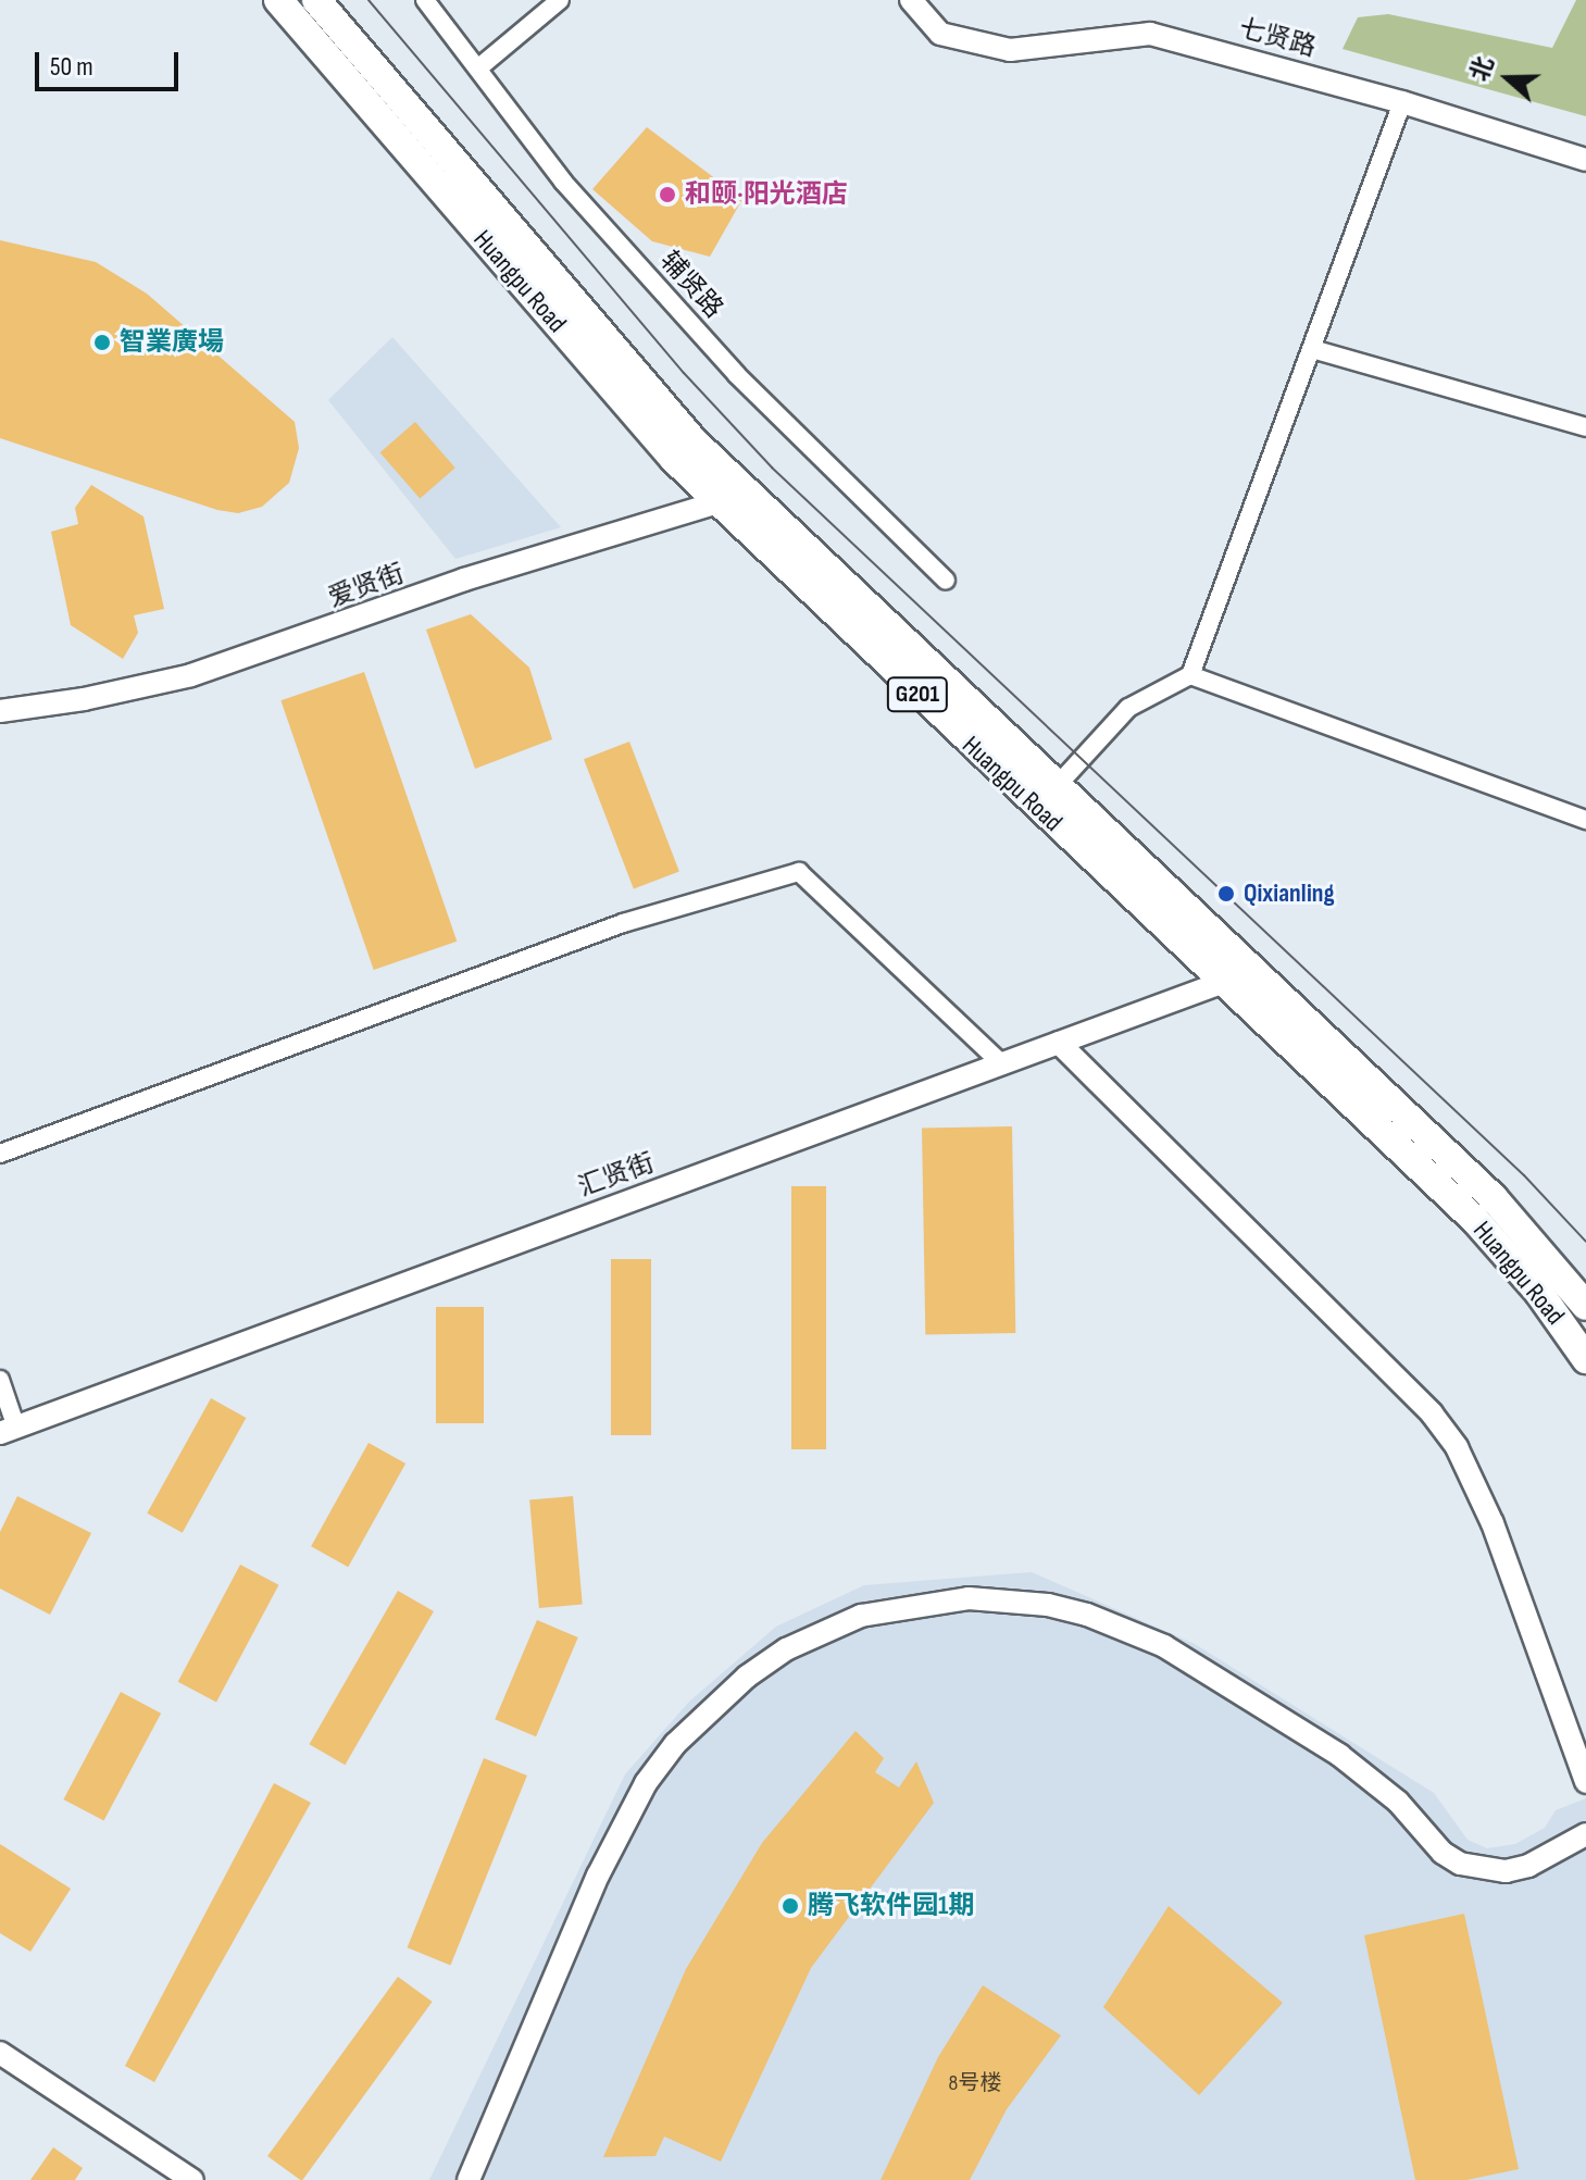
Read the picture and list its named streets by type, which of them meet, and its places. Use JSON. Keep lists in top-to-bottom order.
{
  "streets": {
    "highway": ["Huangpu Road", "G201"],
    "street": [
      "七贤路",
      "辅贤路",
      "爱贤街",
      "汇贤街"
    ]
  },
  "crossings": [
    ["Huangpu Road", "爱贤街"],
    ["Huangpu Road", "汇贤街"]
  ],
  "places": [
    "和颐·阳光酒店",
    "智業廣場",
    "Qixianling",
    "腾飞软件园1期"
  ],
  "house_numbers": ["8号楼"],
  "scale_bar": "50 m",
  "north": "left"
}
